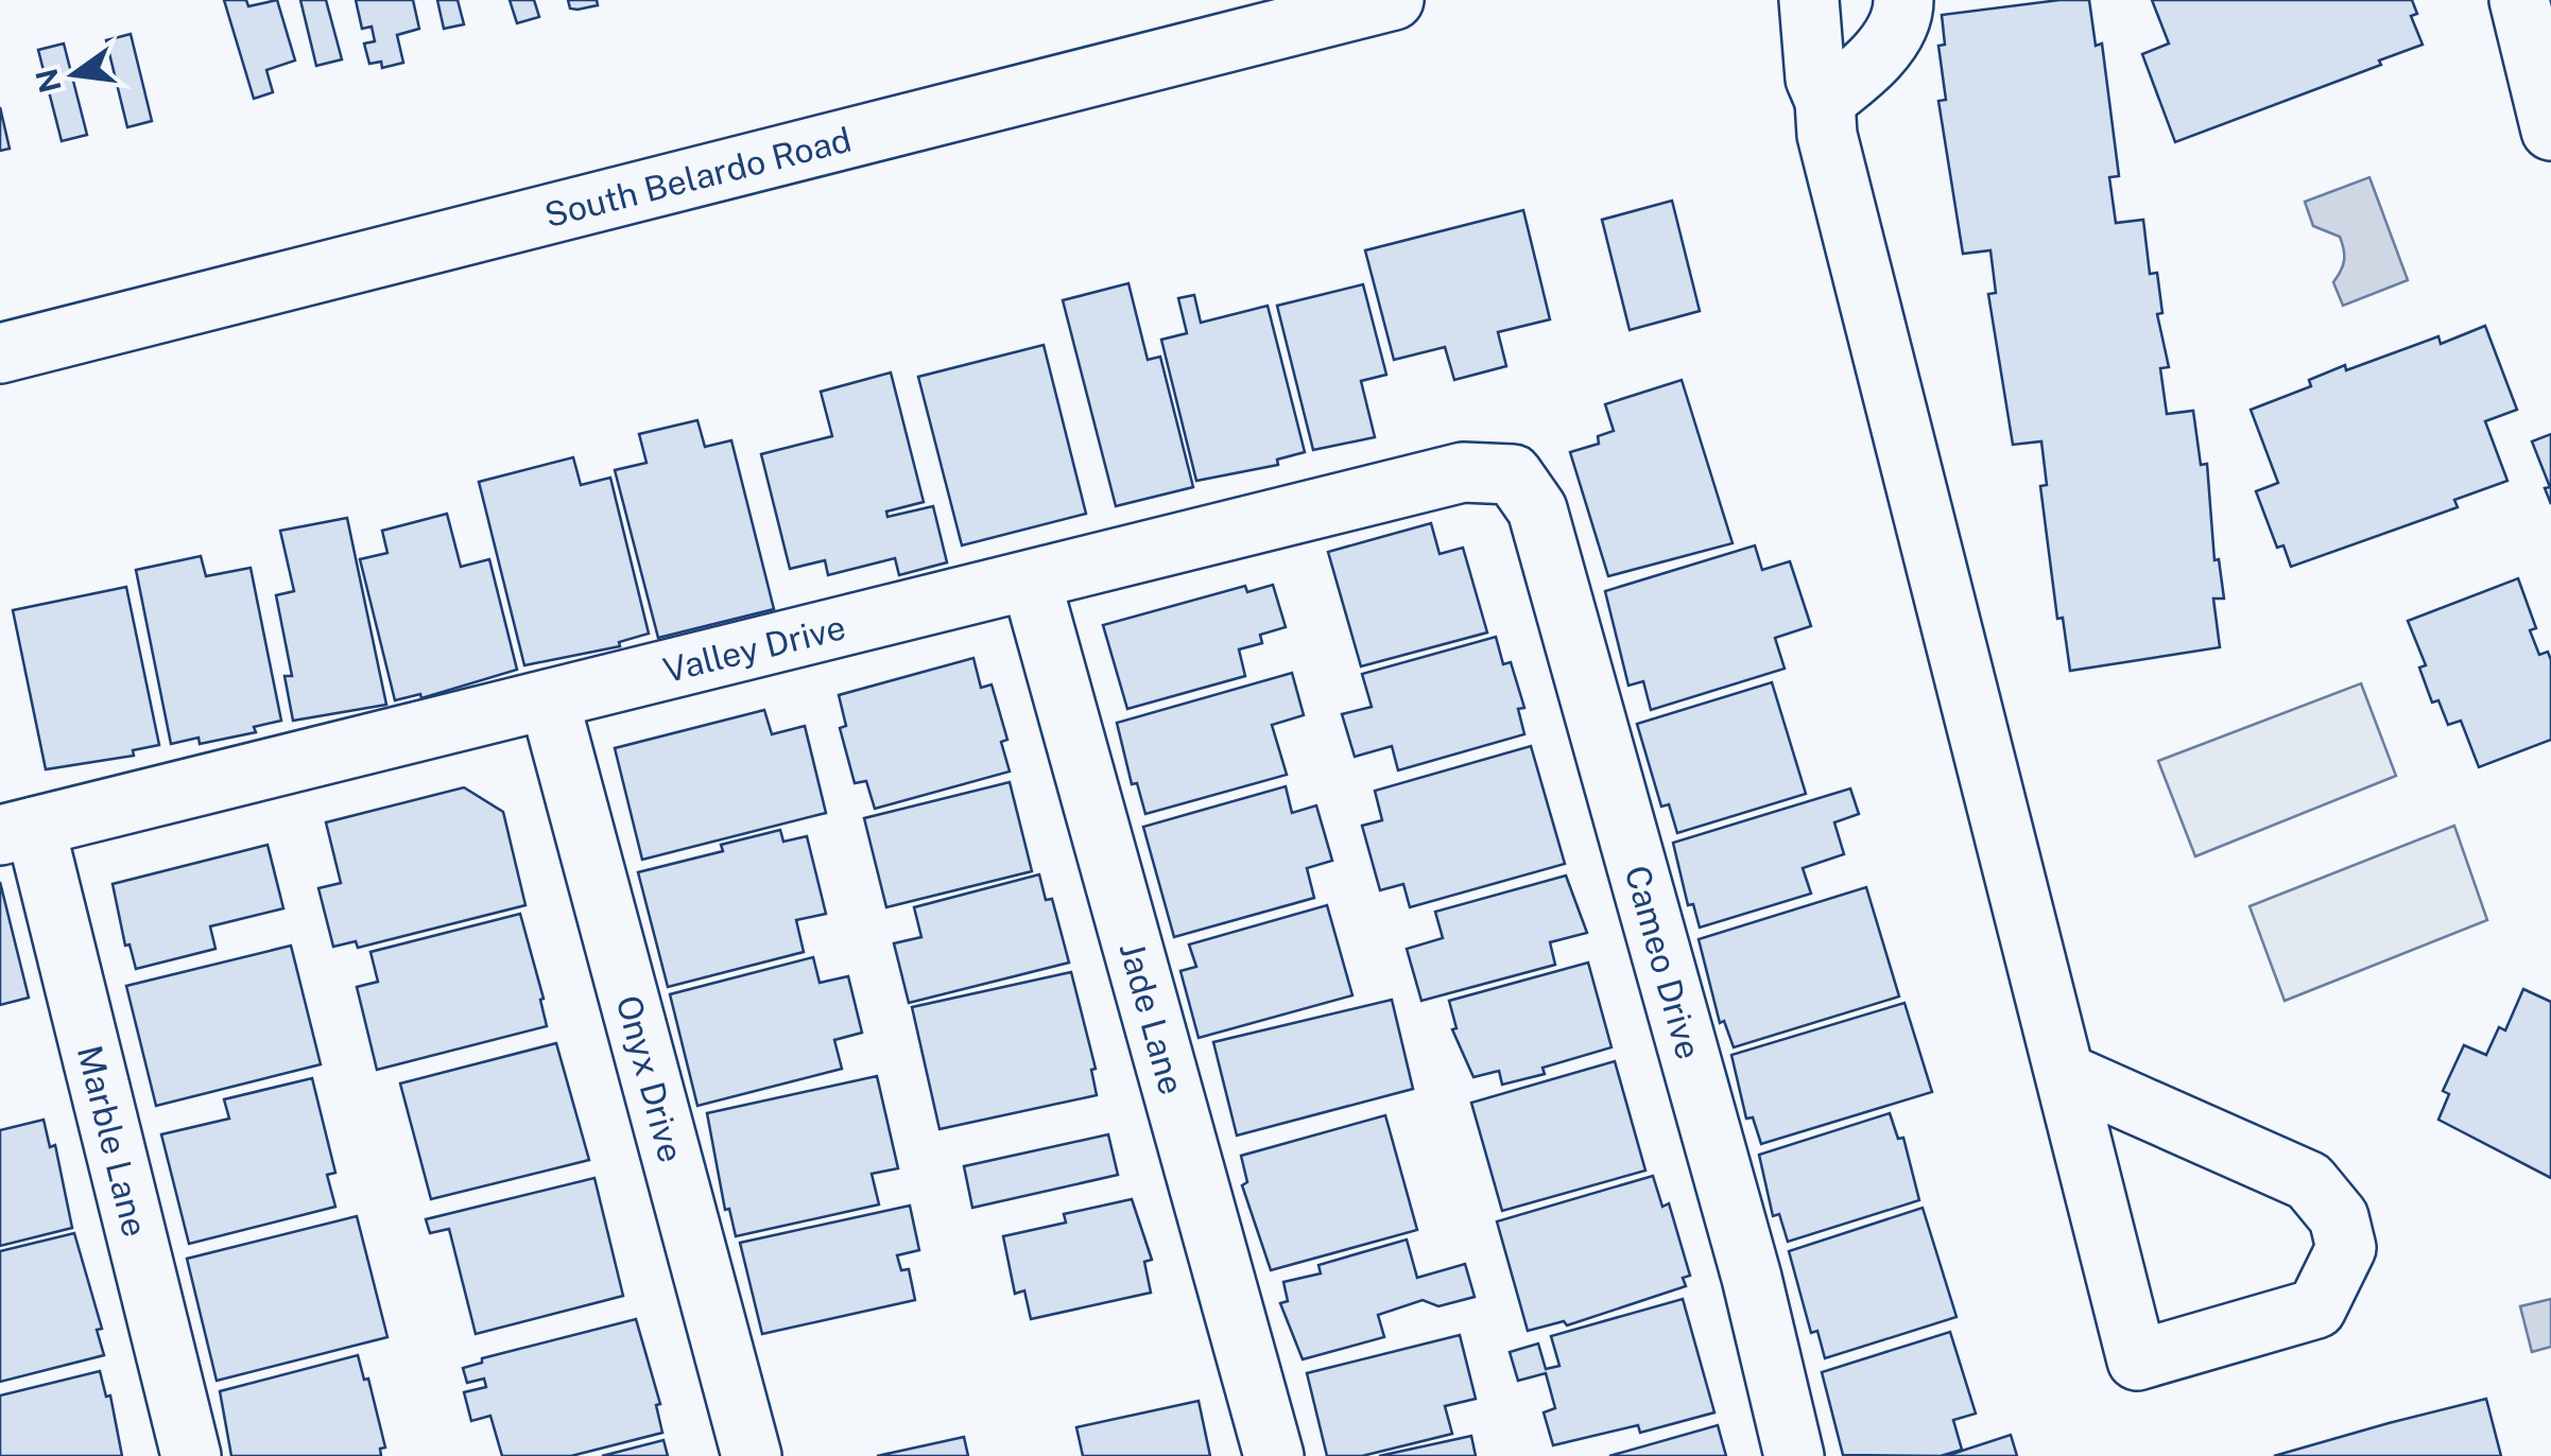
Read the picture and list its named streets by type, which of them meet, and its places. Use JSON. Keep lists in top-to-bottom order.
{
  "streets": {
    "street": [
      "South Belardo Road",
      "Valley Drive",
      "Cameo Drive",
      "Jade Lane",
      "Onyx Drive",
      "Marble Lane"
    ]
  },
  "crossings": [
    ["Valley Drive", "Cameo Drive"],
    ["Valley Drive", "Jade Lane"],
    ["Valley Drive", "Onyx Drive"],
    ["Valley Drive", "Marble Lane"]
  ],
  "north": "left"
}
